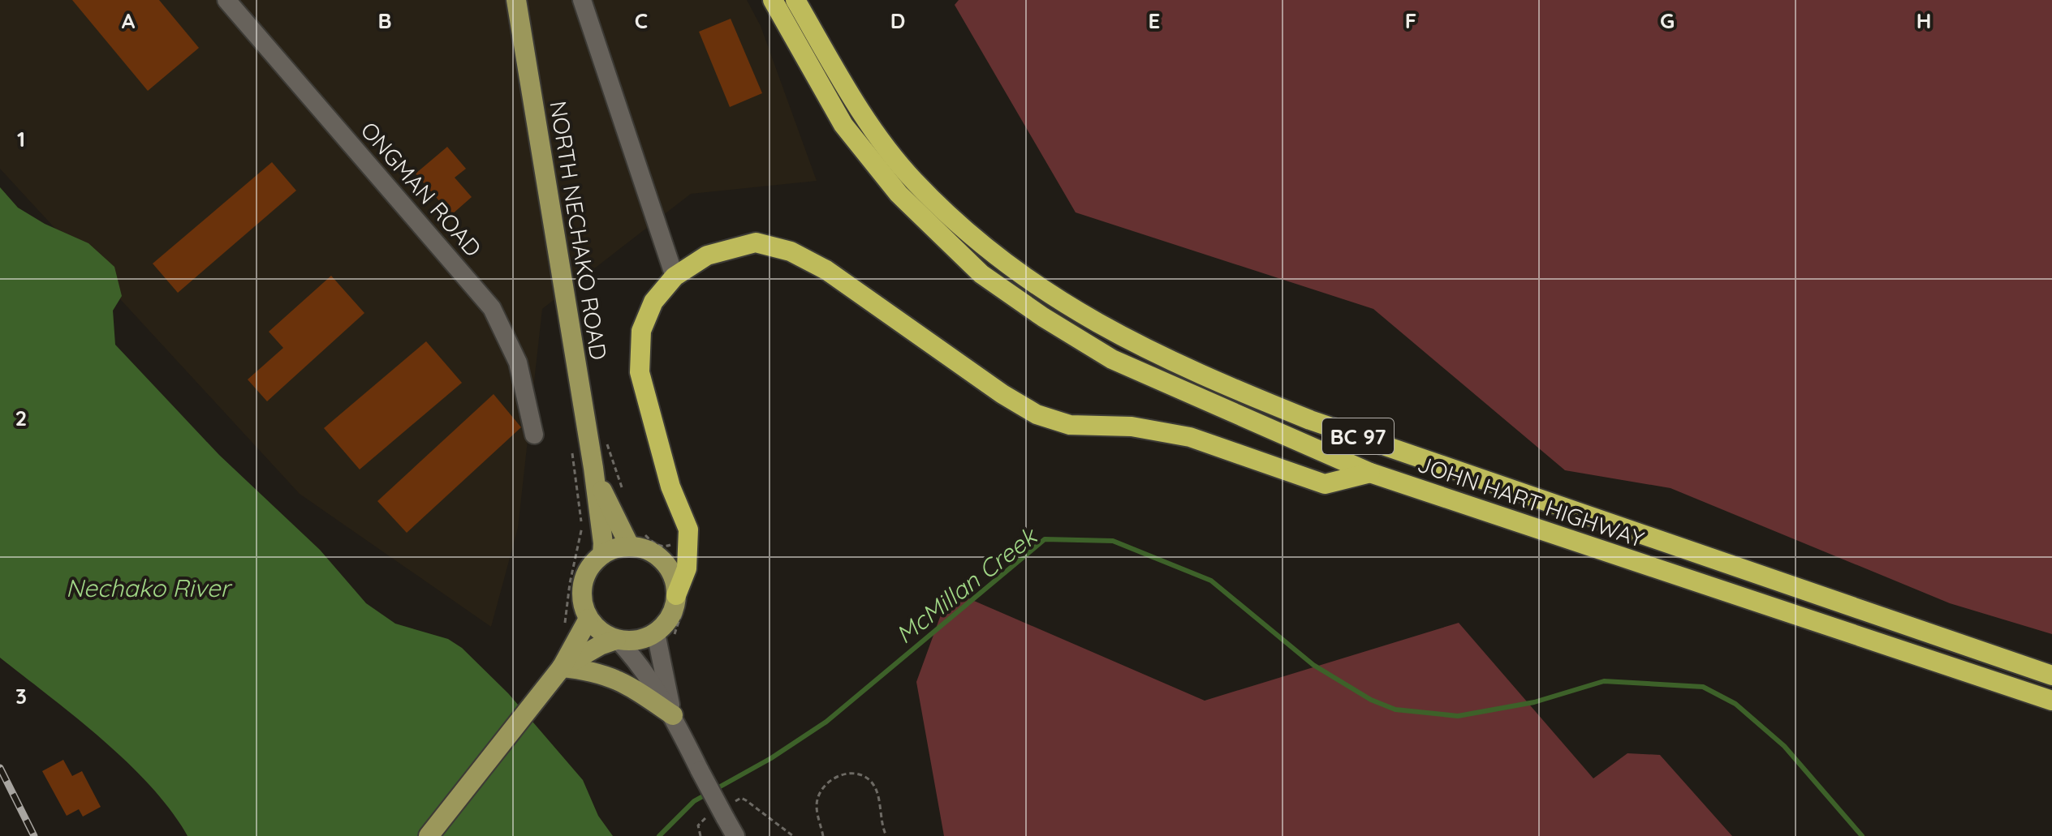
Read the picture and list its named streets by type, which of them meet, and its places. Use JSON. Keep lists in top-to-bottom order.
{
  "streets": {
    "highway": ["BC 97", "JOHN HART HIGHWAY"],
    "main road": ["NORTH NECHAKO ROAD"],
    "street": ["ONGMAN ROAD"]
  },
  "water": ["McMillan Creek", "Nechako River"],
  "grid": {
    "columns": [
      "A",
      "B",
      "C",
      "D",
      "E",
      "F",
      "G",
      "H"
    ],
    "rows": ["1", "2", "3"]
  }
}
